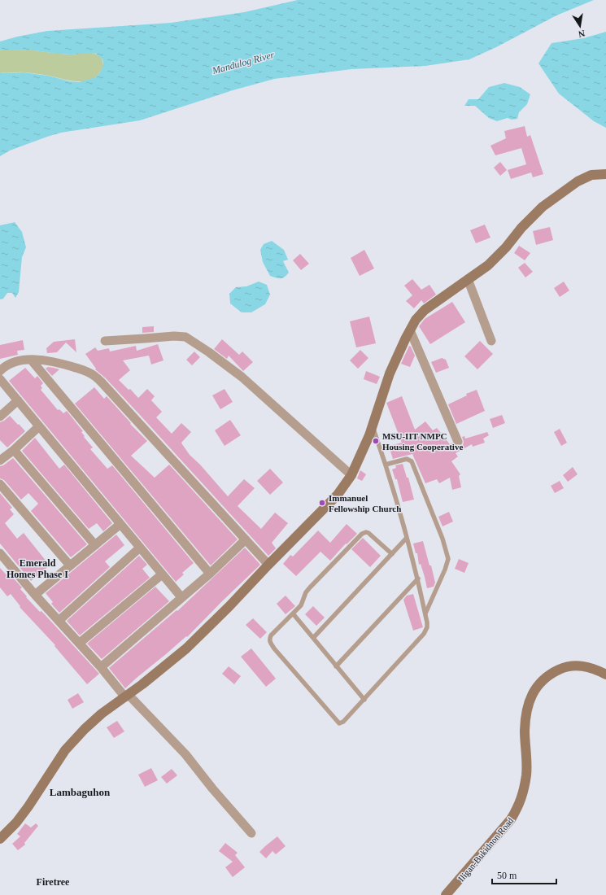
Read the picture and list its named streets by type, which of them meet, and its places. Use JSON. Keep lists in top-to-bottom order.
{
  "streets": {
    "street": ["Iligan-Bukidnon Road"]
  },
  "districts": ["Emerald Homes Phase I", "Lambaguhon", "Firetree"],
  "water": ["Mandulog River"],
  "places": ["MSU-IIT NMPC Housing Cooperative", "Immanuel Fellowship Church"],
  "scale_bar": "50 m",
  "north": "bottom"
}
